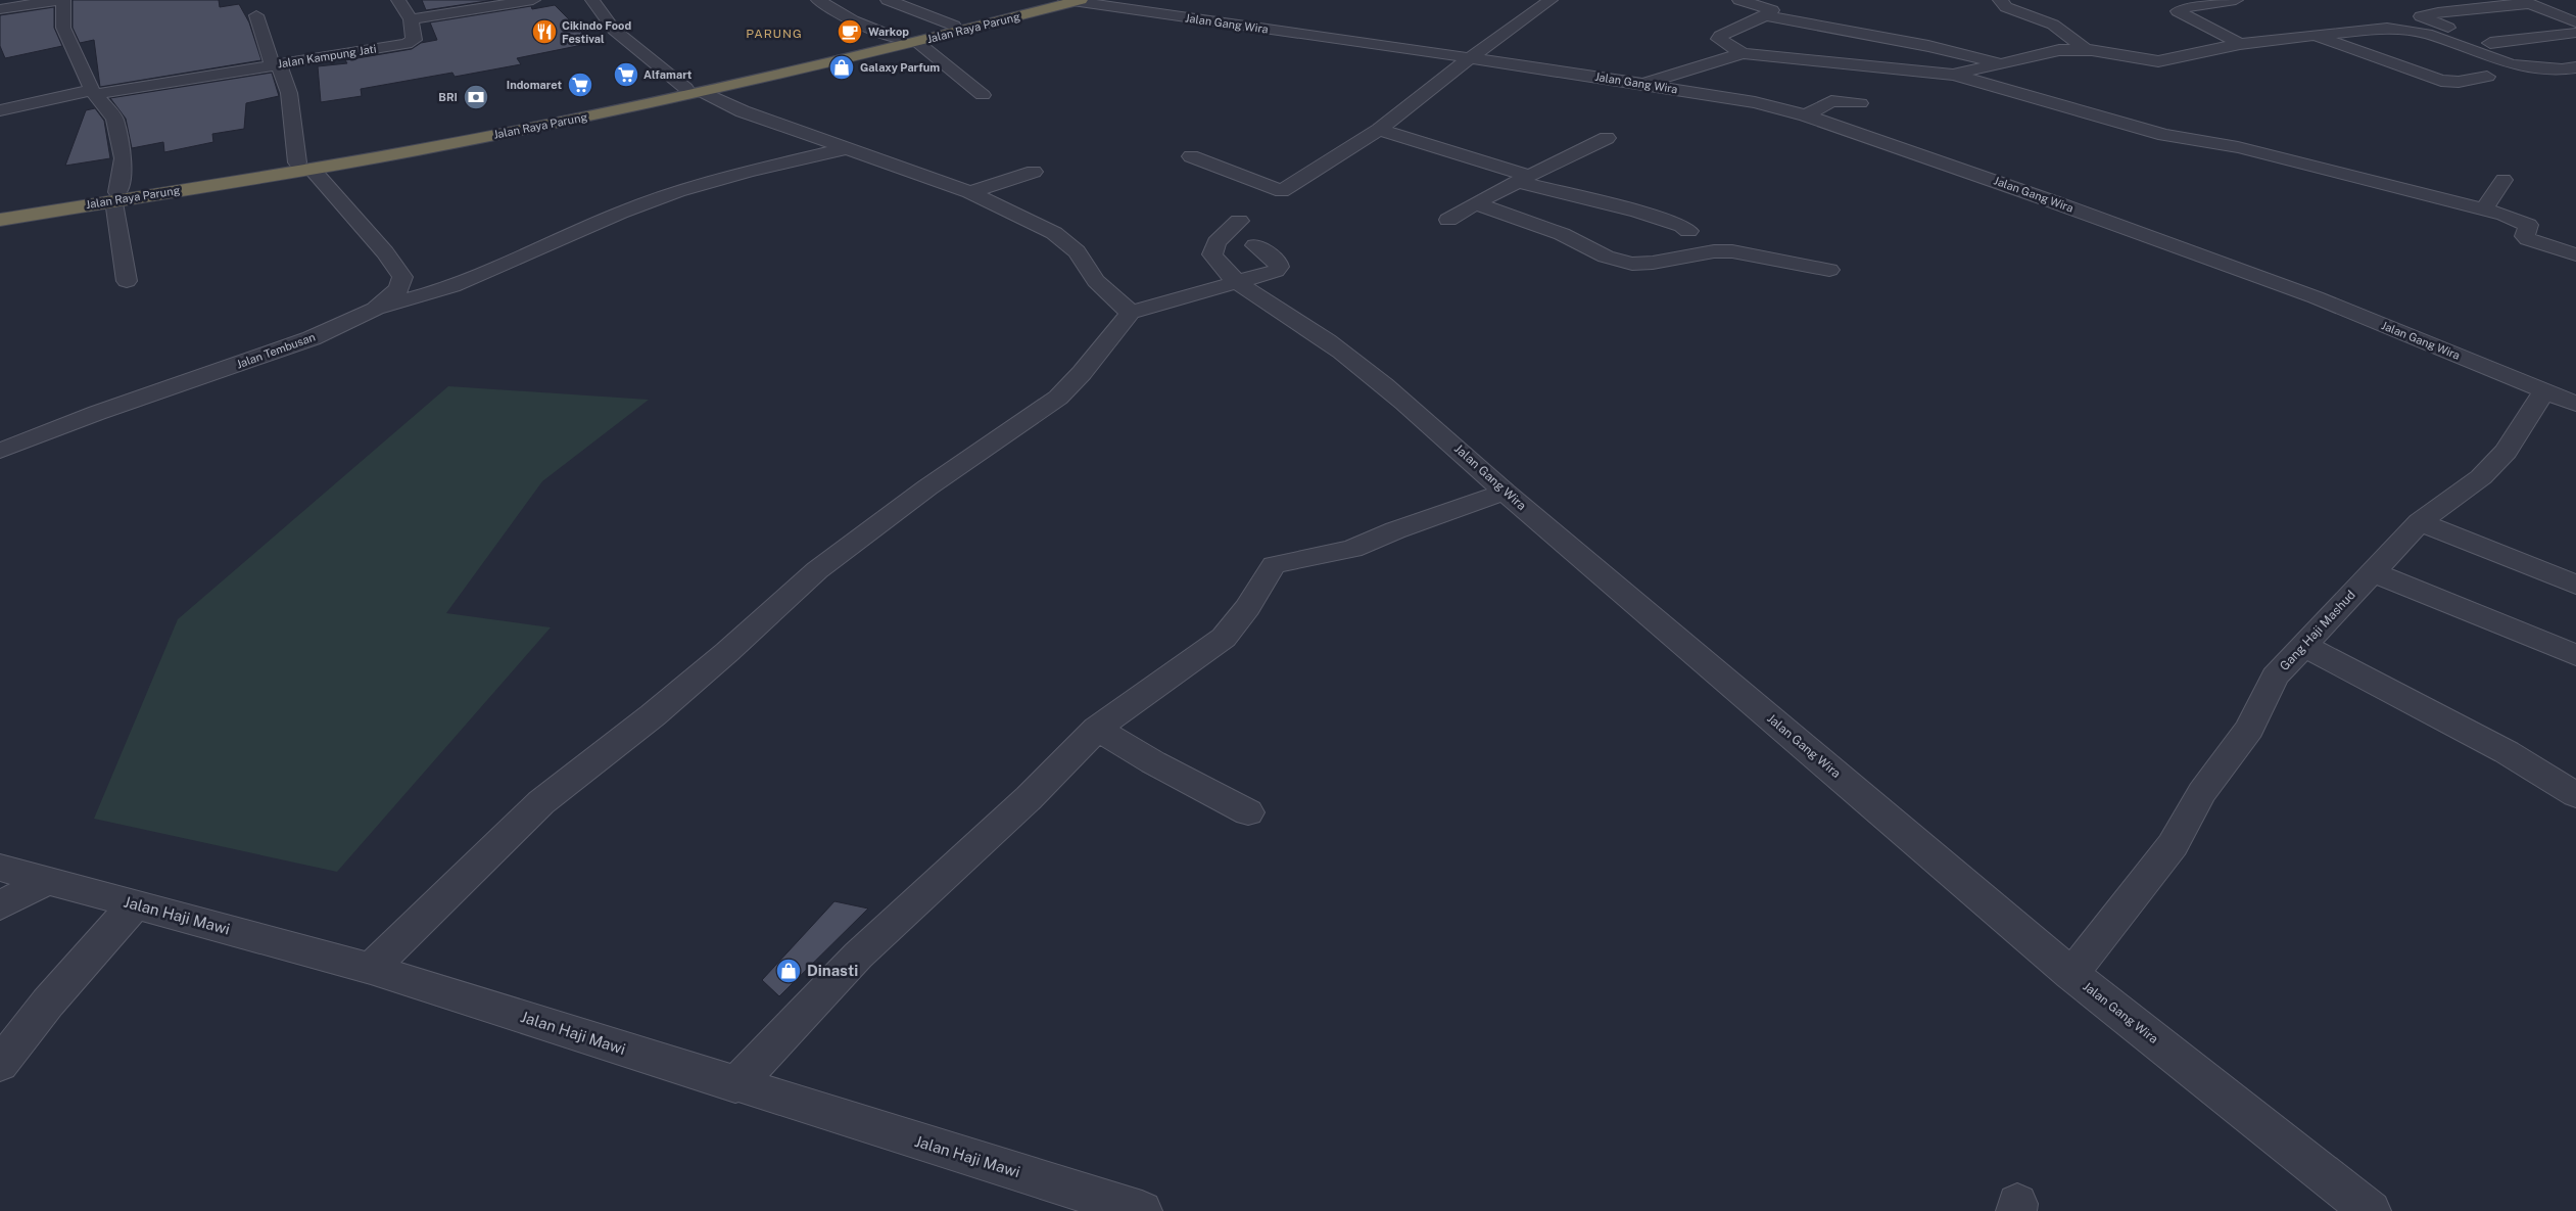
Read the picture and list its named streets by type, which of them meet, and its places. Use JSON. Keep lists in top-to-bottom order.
{
  "streets": {
    "highway": ["Jalan Raya Parung"],
    "street": [
      "Jalan Gang Wira",
      "Jalan Kampung Jati",
      "Jalan Tembusan",
      "Gang Haji Mashud",
      "Jalan Haji Mawi"
    ]
  },
  "crossings": [
    ["Jalan Gang Wira", "Jalan Raya Parung"],
    ["Jalan Gang Wira", "Gang Haji Mashud"],
    ["Jalan Raya Parung", "Jalan Tembusan"]
  ],
  "districts": ["PARUNG"],
  "places": {
    "restaurant": ["Cikindo Food Festival"],
    "cafe": ["Warkop"],
    "shop": ["Galaxy Parfum", "Dinasti"],
    "supermarket": ["Alfamart", "Indomaret"],
    "bank": ["BRI"]
  }
}
